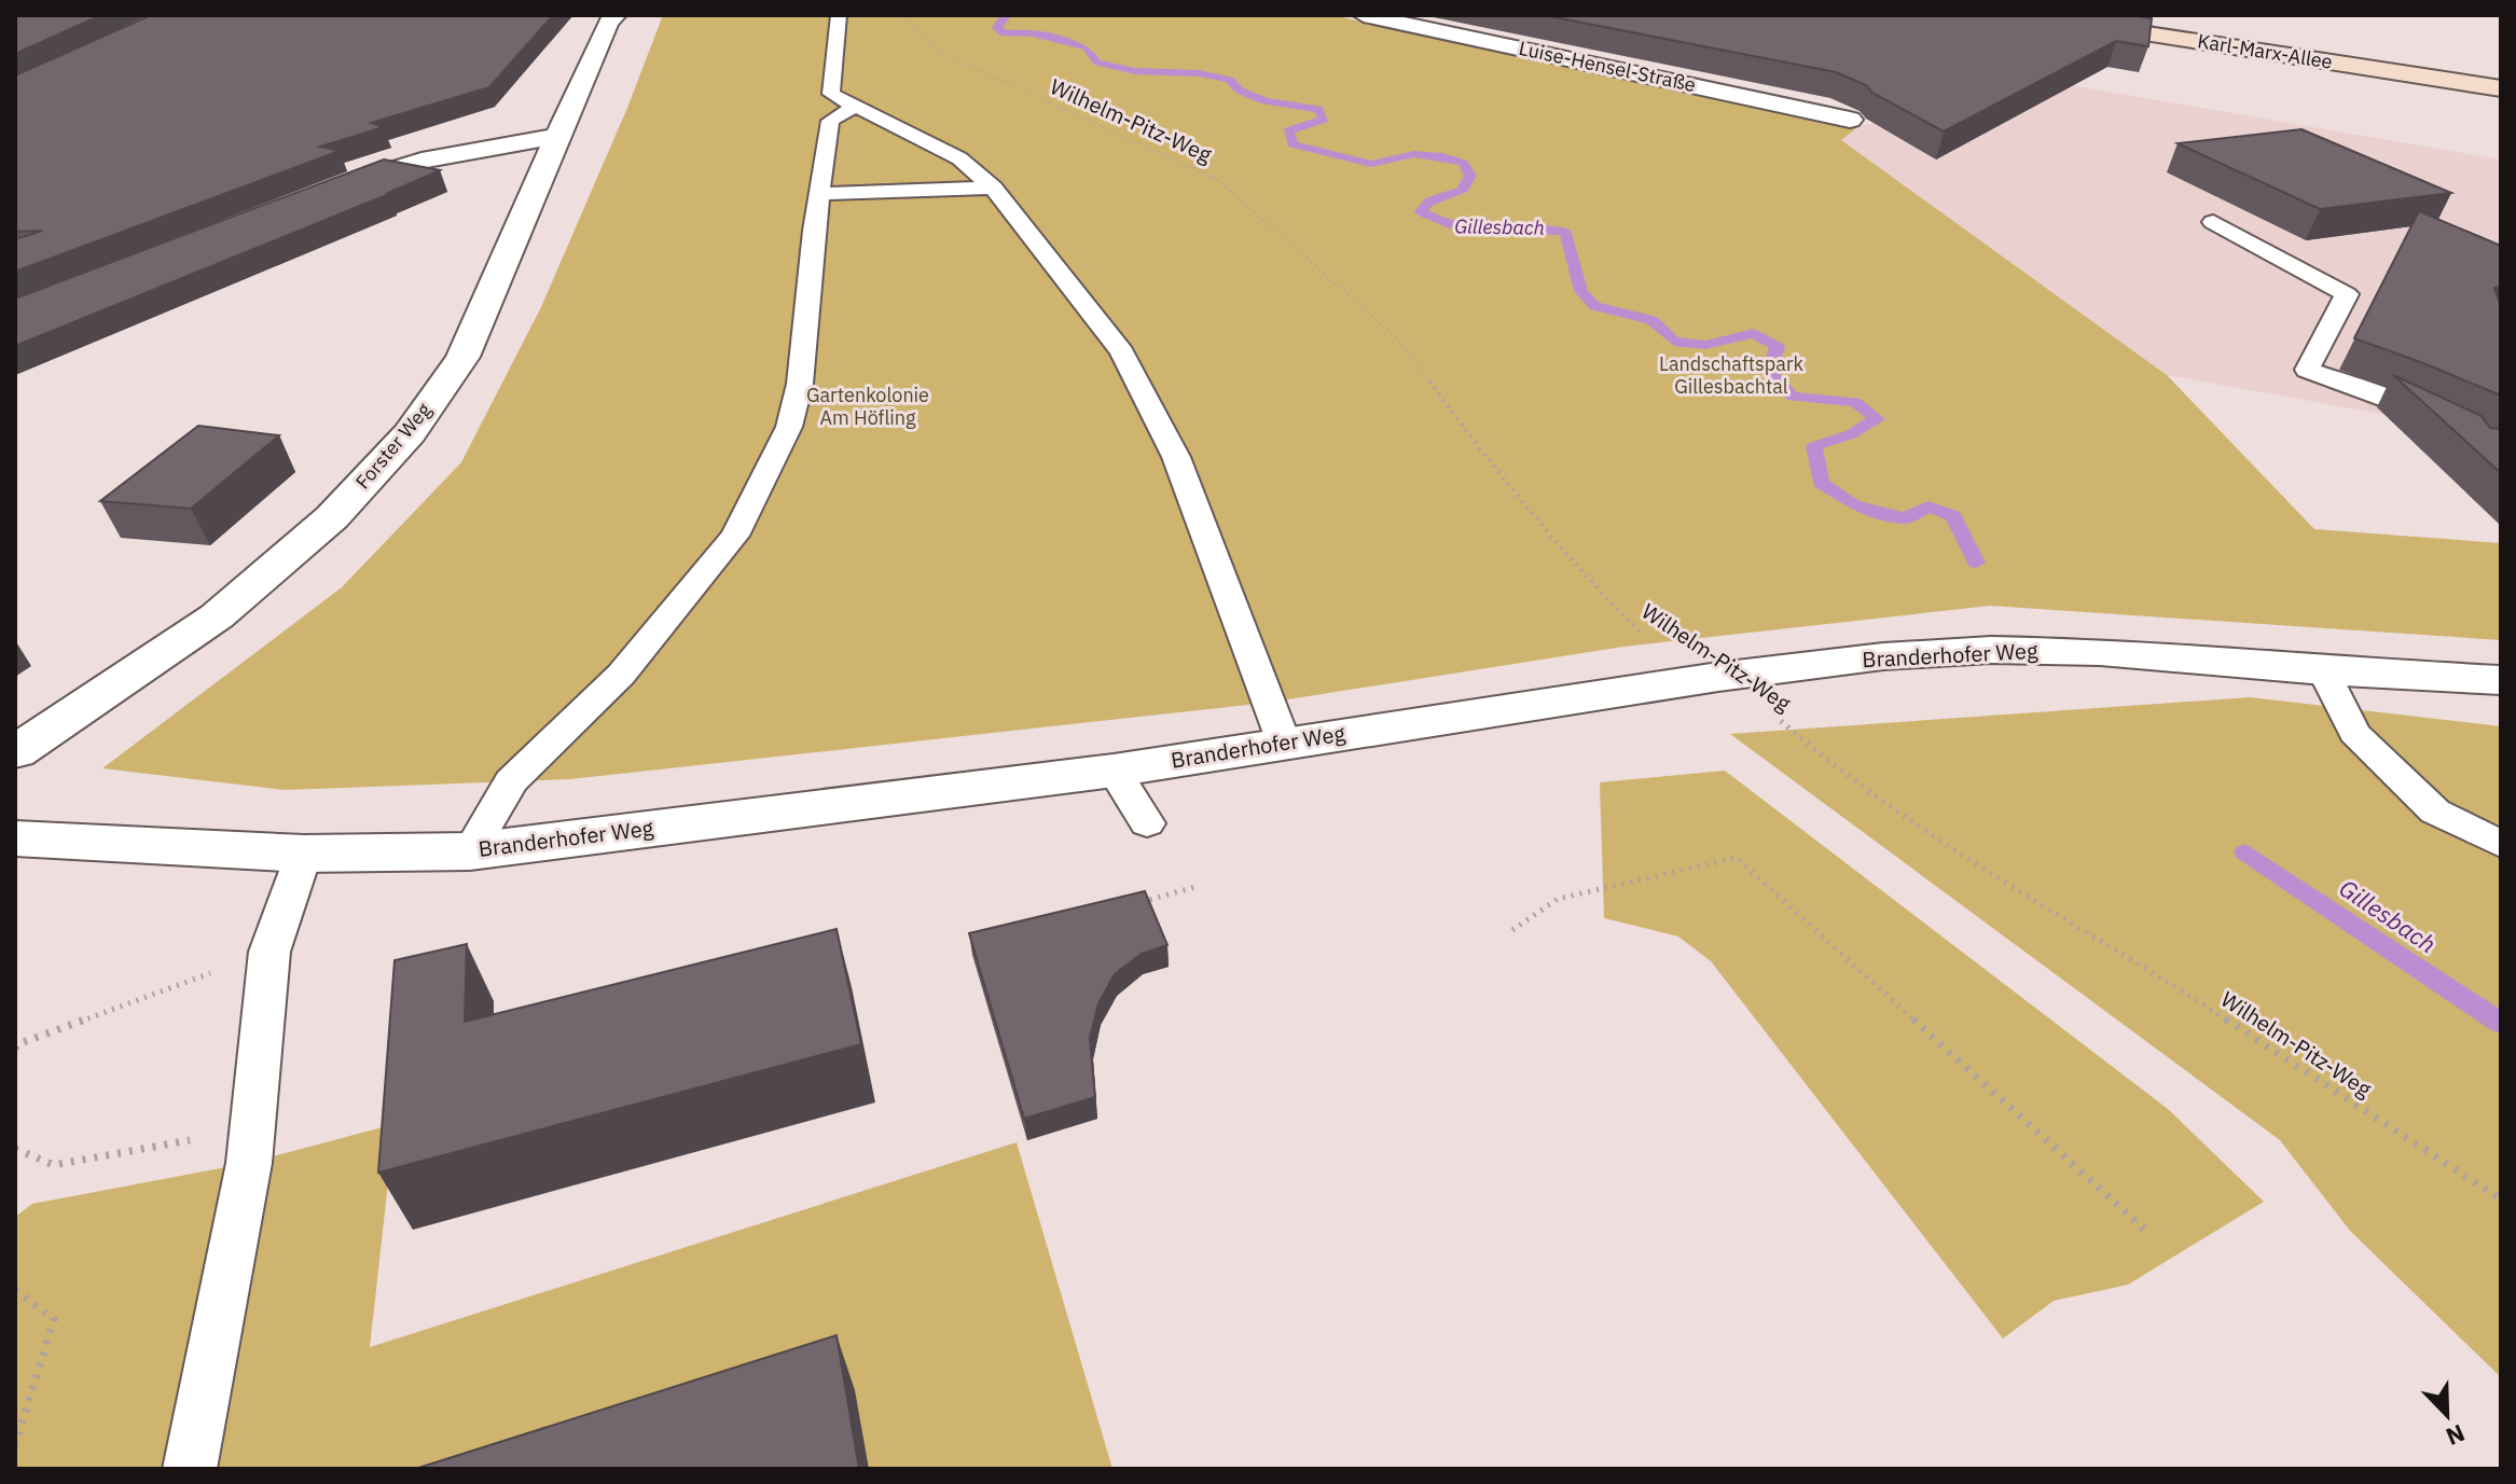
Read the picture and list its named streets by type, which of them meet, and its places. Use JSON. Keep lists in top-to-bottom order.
{
  "streets": {
    "street": [
      "Karl-Marx-Allee",
      "Luise-Hensel-Straße",
      "Forster Weg",
      "Branderhofer Weg"
    ],
    "path": ["Wilhelm-Pitz-Weg"]
  },
  "crossings": [
    ["Wilhelm-Pitz-Weg", "Branderhofer Weg"]
  ],
  "water": ["Gillesbach"],
  "parks": ["Landschaftspark Gillesbachtal", "Gartenkolonie Am Höfling"],
  "north": "bottom right"
}
